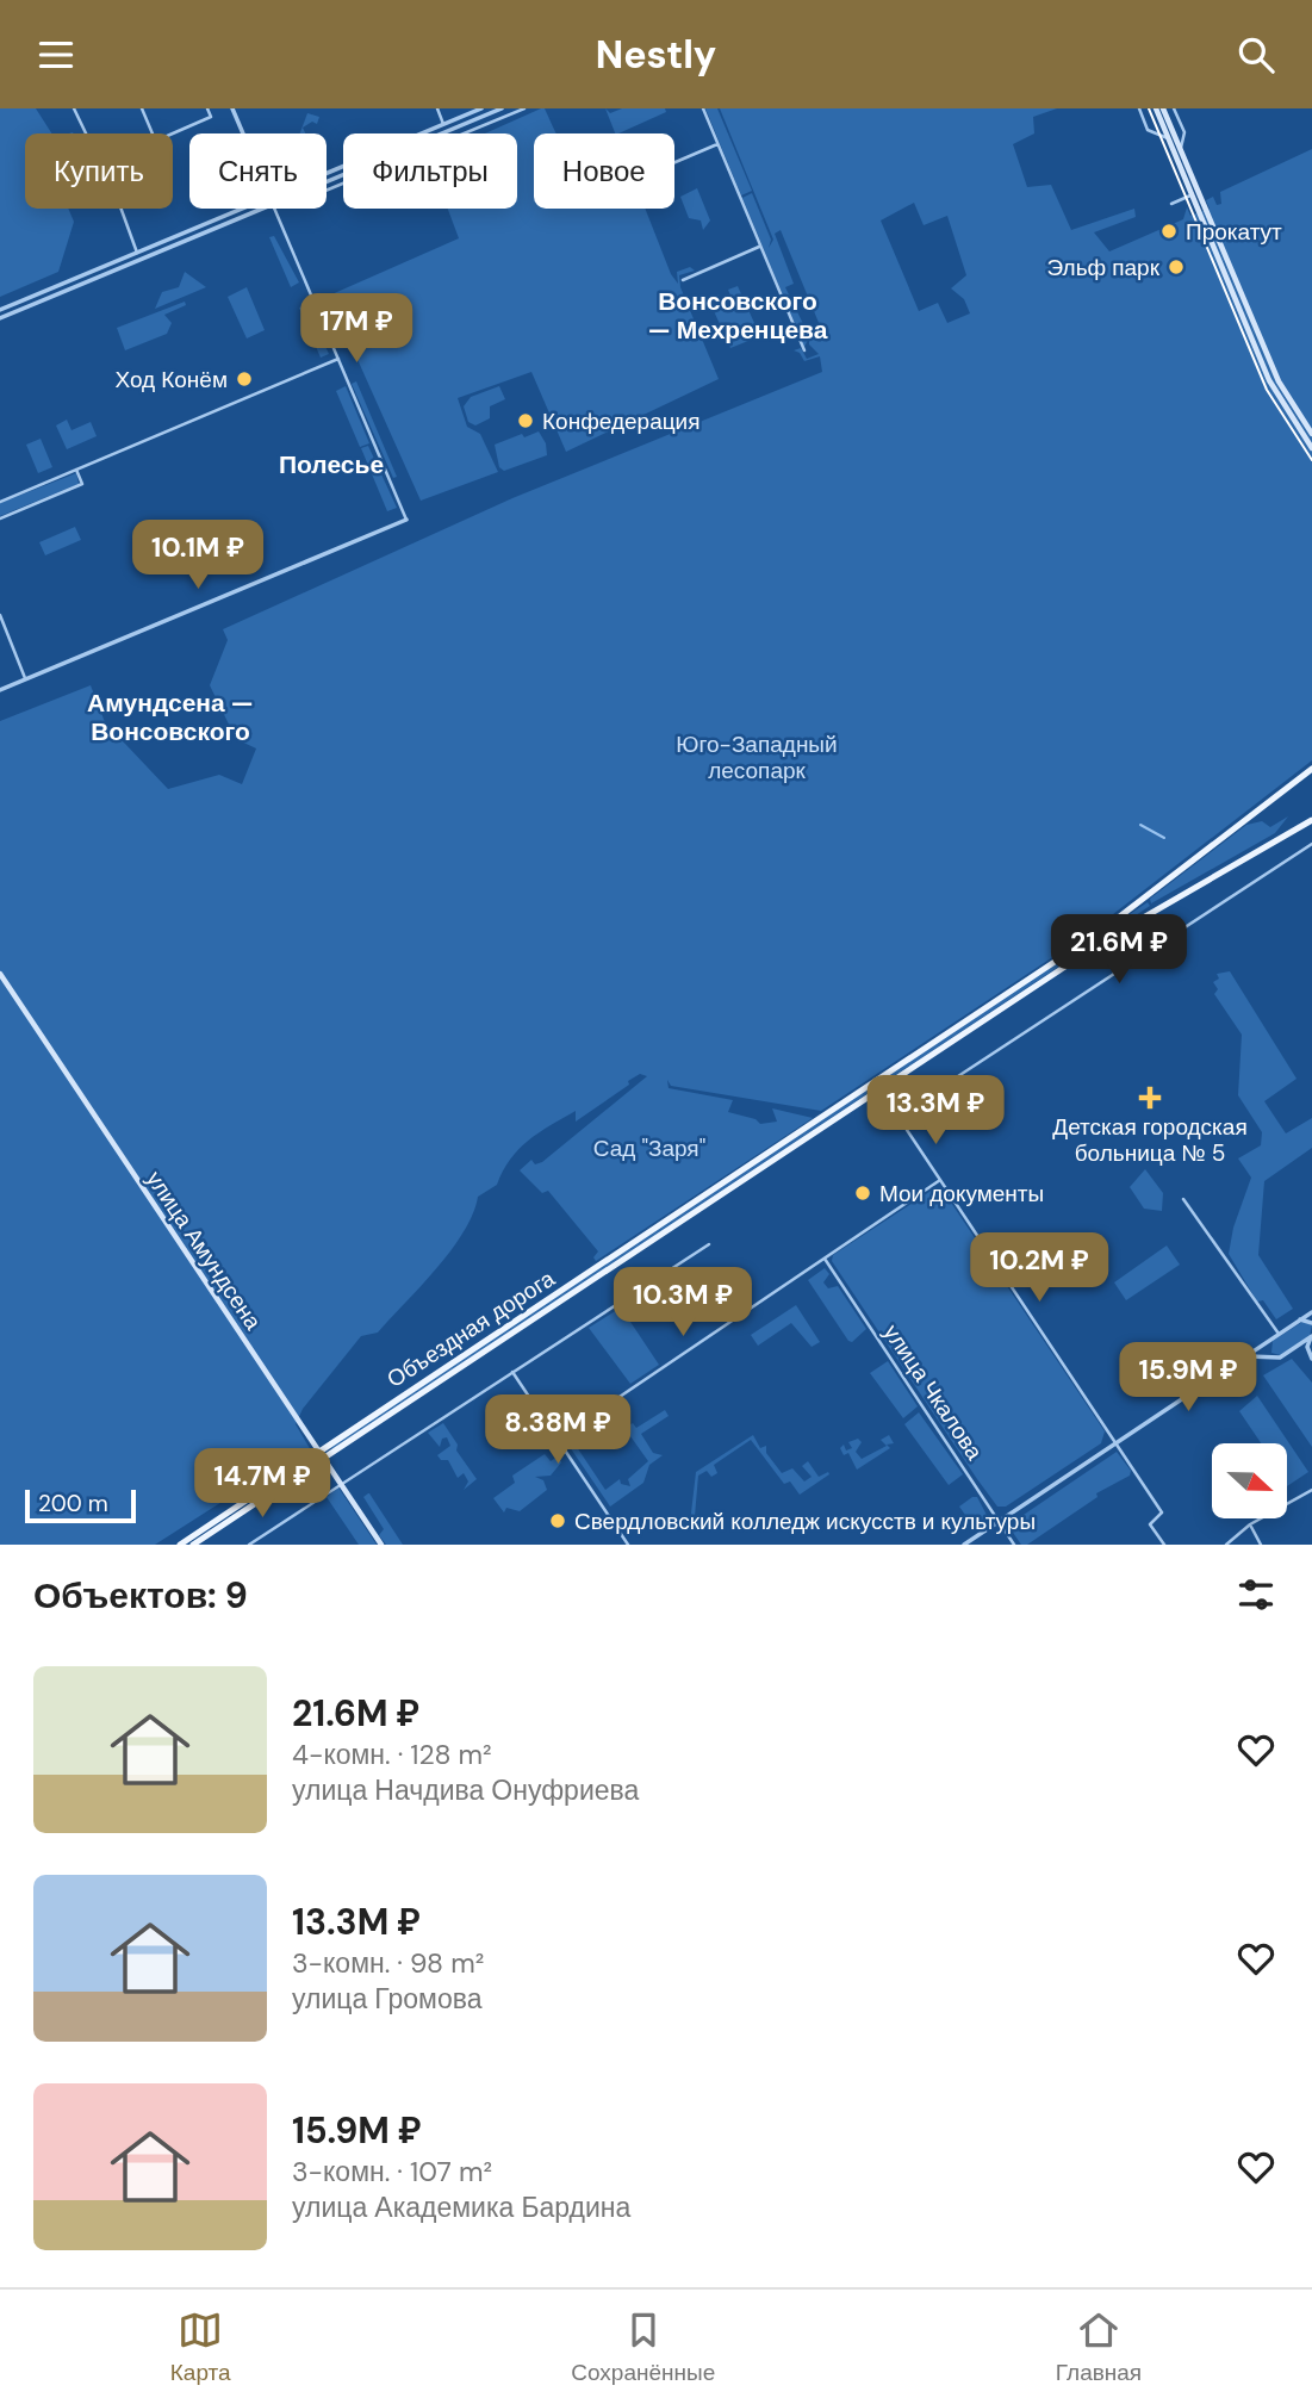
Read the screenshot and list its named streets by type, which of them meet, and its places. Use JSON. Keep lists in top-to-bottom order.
{
  "streets": {
    "main road": ["улица Амундсена", "Объездная дорога"],
    "street": ["улица Чкалова"]
  },
  "crossings": [
    ["улица Амундсена", "Объездная дорога"]
  ],
  "districts": ["Вонсовского — Мехренцева", "Полесье", "Амундсена — Вонсовского"],
  "parks": ["Юго-Западный лесопарк", "Сад \"Заря\""],
  "places": {
    "other": [
      "Прокатут",
      "Эльф парк",
      "Ход Конём",
      "Конфедерация",
      "Мои документы",
      "Свердловский колледж искусств и культуры"
    ],
    "health": ["Детская городская больница № 5"]
  },
  "scale_bar": "200 m",
  "north": "right",
  "page": {
    "header": "Nestly",
    "chip": [
      "Купить",
      "Снять",
      "Фильтры",
      "Новое"
    ],
    "price": [
      "17M ₽",
      "10.1M ₽",
      "21.6M ₽",
      "13.3M ₽",
      "10.2M ₽",
      "10.3M ₽",
      "15.9M ₽",
      "8.38M ₽",
      "14.7M ₽"
    ],
    "scale": "200 m",
    "heading": "Объектов: 9",
    "list": [
      {
        "name": "21.6M ₽",
        "note": "4-комн. · 128 m² · улица Начдива Онуфриева"
      },
      {
        "name": "13.3M ₽",
        "note": "3-комн. · 98 m² · улица Громова"
      },
      {
        "name": "15.9M ₽",
        "note": "3-комн. · 107 m² · улица Академика Бардина"
      }
    ],
    "tabs": ["Карта", "Сохранённые", "Главная"]
  }
}
